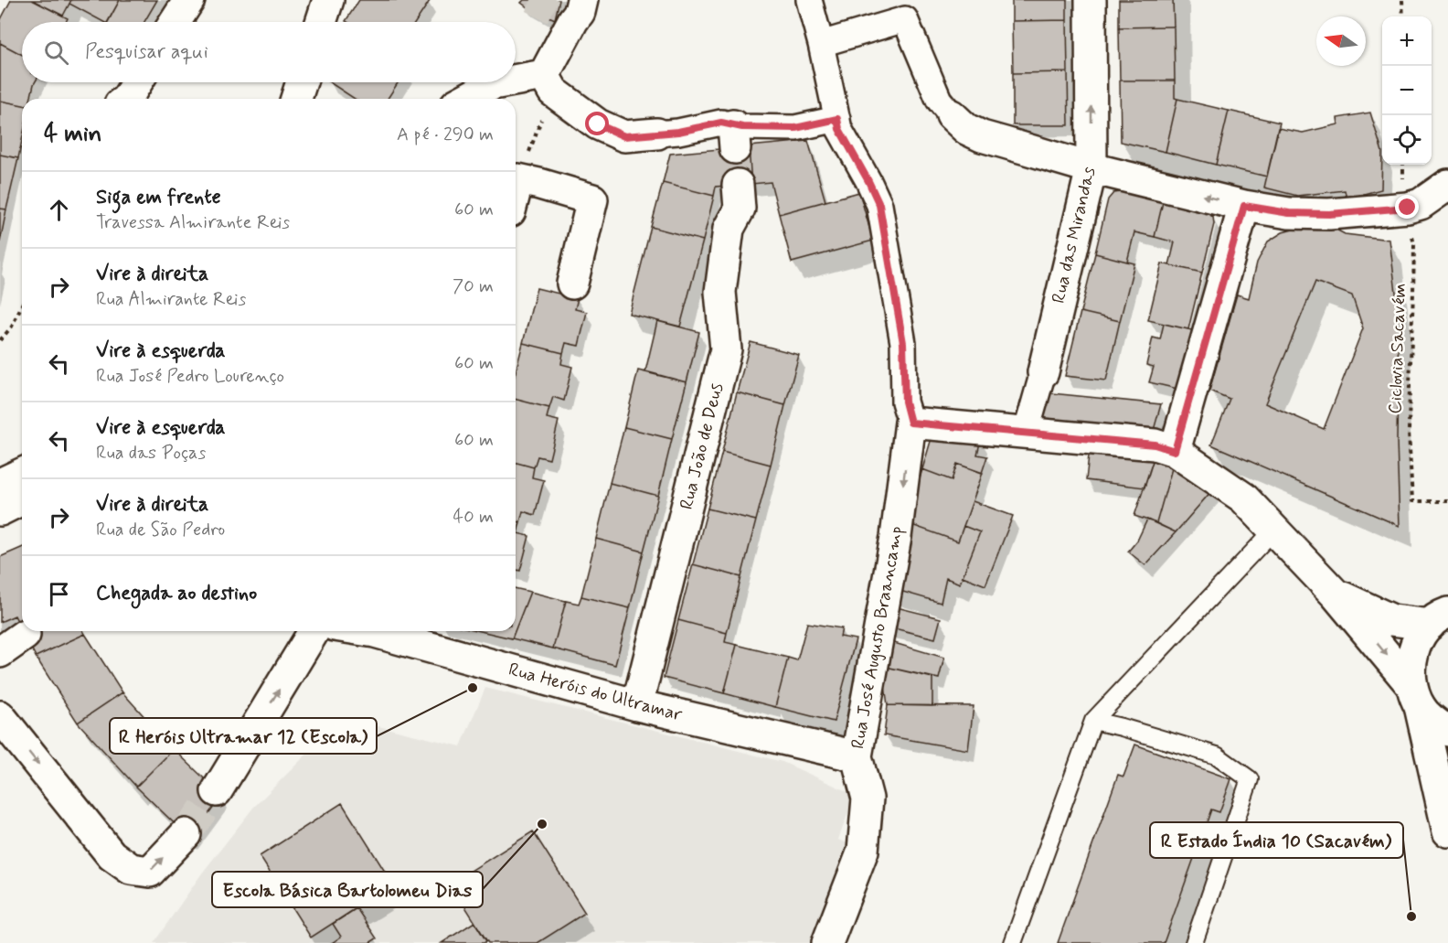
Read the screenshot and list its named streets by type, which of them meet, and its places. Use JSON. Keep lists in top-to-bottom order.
{
  "streets": {
    "street": [
      "Rua das Mirandas",
      "Rua João de Deus",
      "Rua José Augusto Braancamp",
      "Rua Heróis do Ultramar"
    ],
    "path": ["Ciclovia Sacavém"]
  },
  "crossings": [
    ["Rua João de Deus", "Rua Heróis do Ultramar"],
    ["Rua José Augusto Braancamp", "Rua Heróis do Ultramar"]
  ],
  "one_way": ["Rua José Augusto Braancamp"],
  "places": ["R Heróis Ultramar 12 (Escola)", "Escola Básica Bartolomeu Dias", "R Estado Índia 10 (Sacavém)"],
  "north": "left",
  "page": {
    "map_buttons": ["+", "−"],
    "search": "Pesquisar aqui",
    "heading": ["4 min", "A pé · 290 m"],
    "list": [
      ["Siga em frente", "Travessa Almirante Reis", "60 m"],
      ["Vire à direita", "Rua Almirante Reis", "70 m"],
      ["Vire à esquerda", "Rua José Pedro Lourenço", "60 m"],
      ["Vire à esquerda", "Rua das Poças", "60 m"],
      ["Vire à direita", "Rua de São Pedro", "40 m"],
      "Chegada ao destino"
    ]
  }
}
